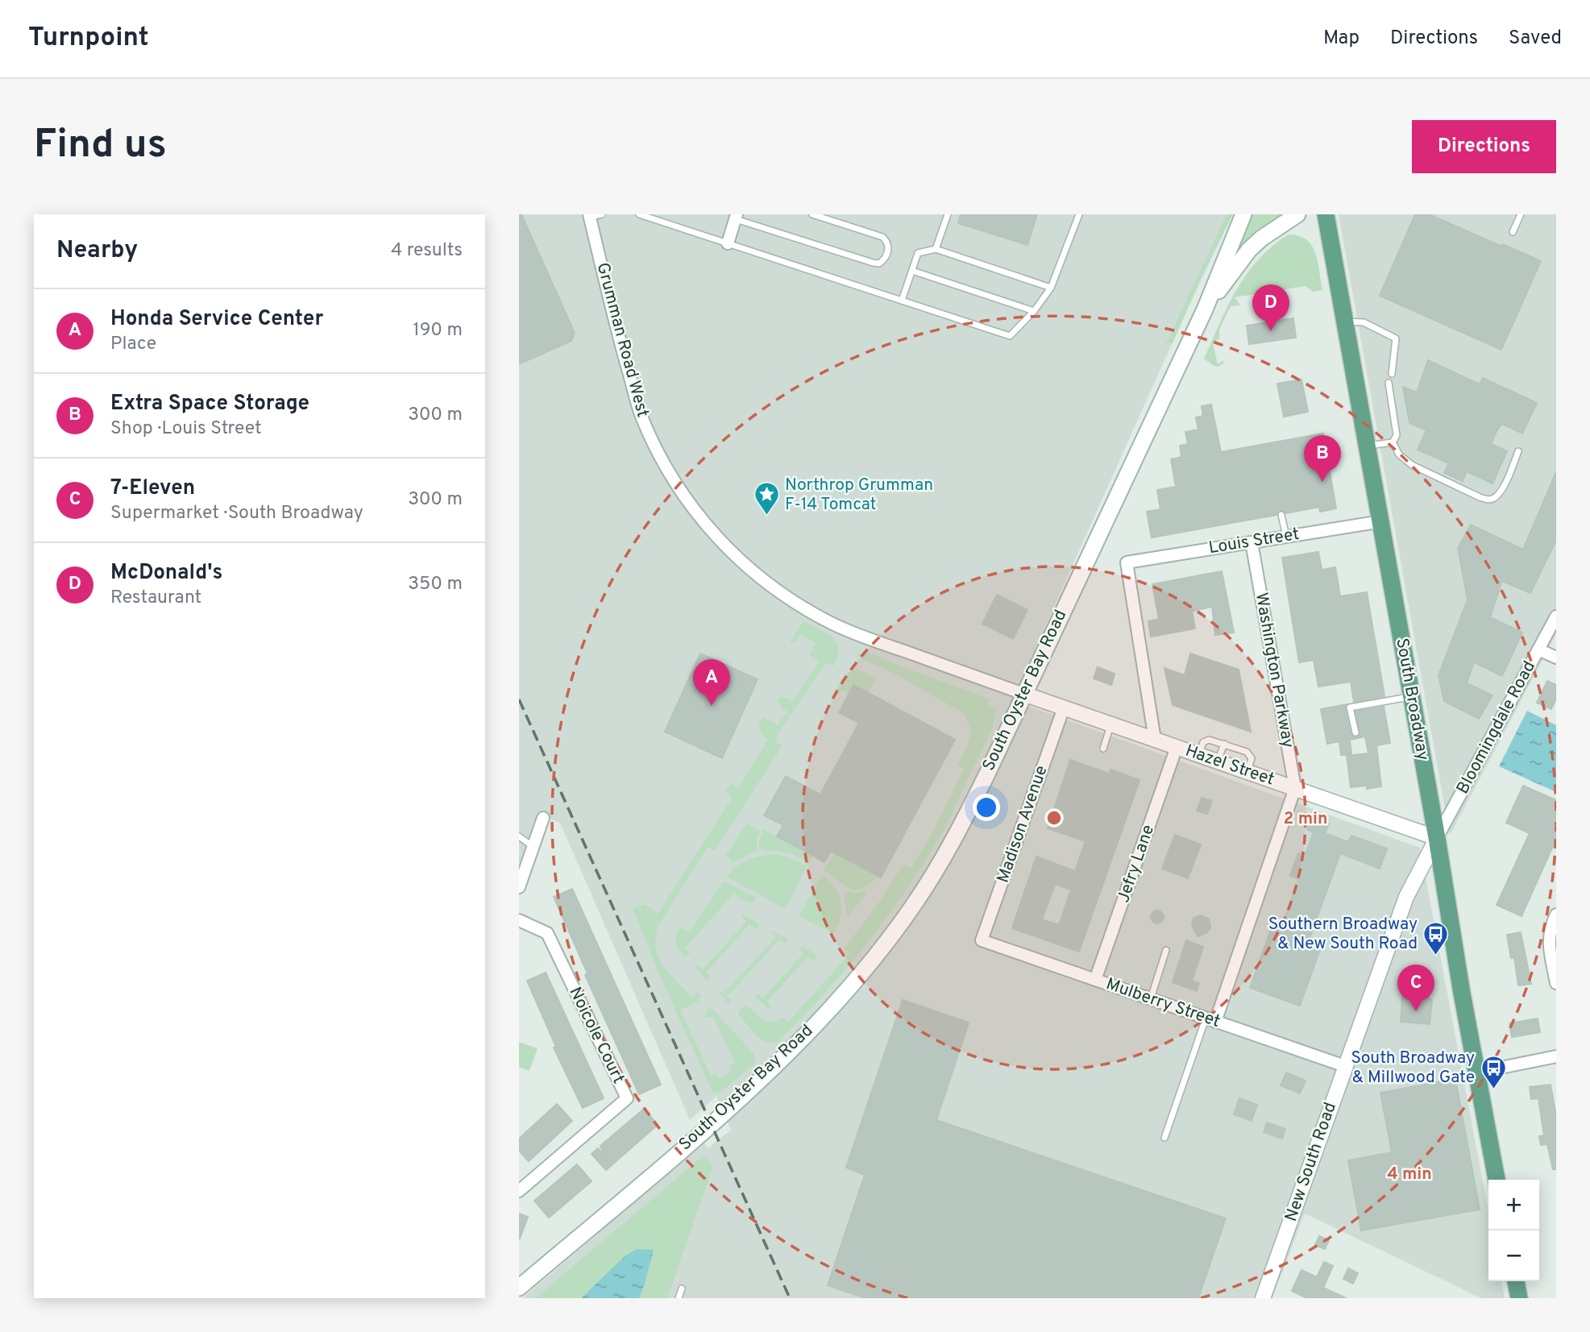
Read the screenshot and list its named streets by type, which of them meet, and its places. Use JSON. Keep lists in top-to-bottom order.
{
  "streets": {
    "main road": ["South Oyster Bay Road", "South Broadway"],
    "street": [
      "Grumman Road West",
      "Louis Street",
      "Washington Parkway",
      "Bloomingdale Road",
      "Hazel Street",
      "Madison Avenue",
      "Jefry Lane",
      "Mulberry Street",
      "Noicole Court",
      "New South Road"
    ]
  },
  "crossings": [
    ["Grumman Road West", "South Oyster Bay Road"],
    ["Grumman Road West", "Hazel Street"],
    ["Louis Street", "Washington Parkway"],
    ["Louis Street", "South Broadway"],
    ["Louis Street", "Hazel Street"],
    ["Washington Parkway", "Hazel Street"],
    ["Washington Parkway", "Mulberry Street"],
    ["South Oyster Bay Road", "Hazel Street"],
    ["South Broadway", "Bloomingdale Road"],
    ["South Broadway", "Hazel Street"],
    ["South Broadway", "New South Road"],
    ["Bloomingdale Road", "Hazel Street"],
    ["Bloomingdale Road", "New South Road"],
    ["Hazel Street", "Madison Avenue"],
    ["Hazel Street", "Jefry Lane"],
    ["Hazel Street", "New South Road"],
    ["Madison Avenue", "Mulberry Street"],
    ["Jefry Lane", "Mulberry Street"],
    ["Mulberry Street", "New South Road"]
  ],
  "places": {
    "place": ["Northrop Grumman F-14 Tomcat"],
    "bus stop": ["Southern Broadway & New South Road", "South Broadway & Millwood Gate"]
  },
  "page": {
    "header": "Turnpoint",
    "nav": ["Map", "Directions", "Saved"],
    "buttons": "Directions",
    "title": "Find us",
    "heading": ["Nearby", "4 results"],
    "pins": [
      "D",
      "B",
      "A",
      "C"
    ],
    "list": [
      {
        "mark": "A",
        "name": "Honda Service Center",
        "note": "Place",
        "value": "190 m"
      },
      {
        "mark": "B",
        "name": "Extra Space Storage",
        "note": "Shop · Louis Street",
        "value": "300 m"
      },
      {
        "mark": "C",
        "name": "7-Eleven",
        "note": "Supermarket · South Broadway",
        "value": "300 m"
      },
      {
        "mark": "D",
        "name": "McDonald's",
        "note": "Restaurant",
        "value": "350 m"
      }
    ],
    "map_buttons": ["+", "−"]
  },
  "rings": ["2 min", "4 min"]
}
